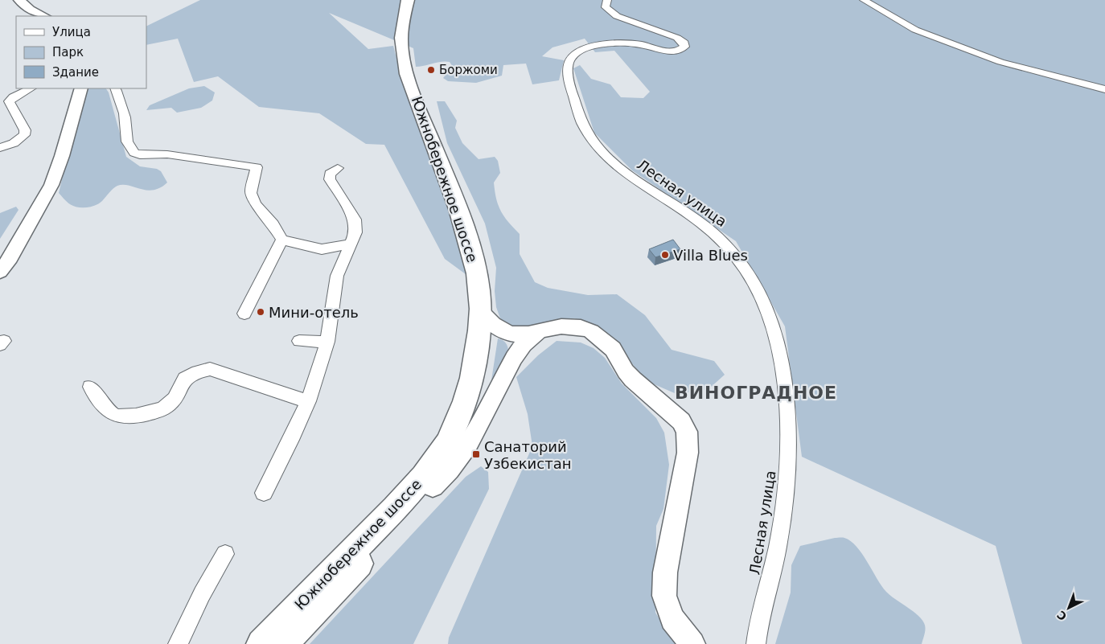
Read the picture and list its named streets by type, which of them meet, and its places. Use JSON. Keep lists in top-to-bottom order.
{
  "streets": {
    "highway": ["Южнобережное шоссе"],
    "street": ["Лесная улица"]
  },
  "districts": ["ВИНОГРАДНОЕ"],
  "places": {
    "other": ["Боржоми", "Villa Blues", "Мини-отель"],
    "transit": ["Санаторий Узбекистан"]
  },
  "legend": ["Улица", "Парк", "Здание"],
  "north": "bottom left"
}
